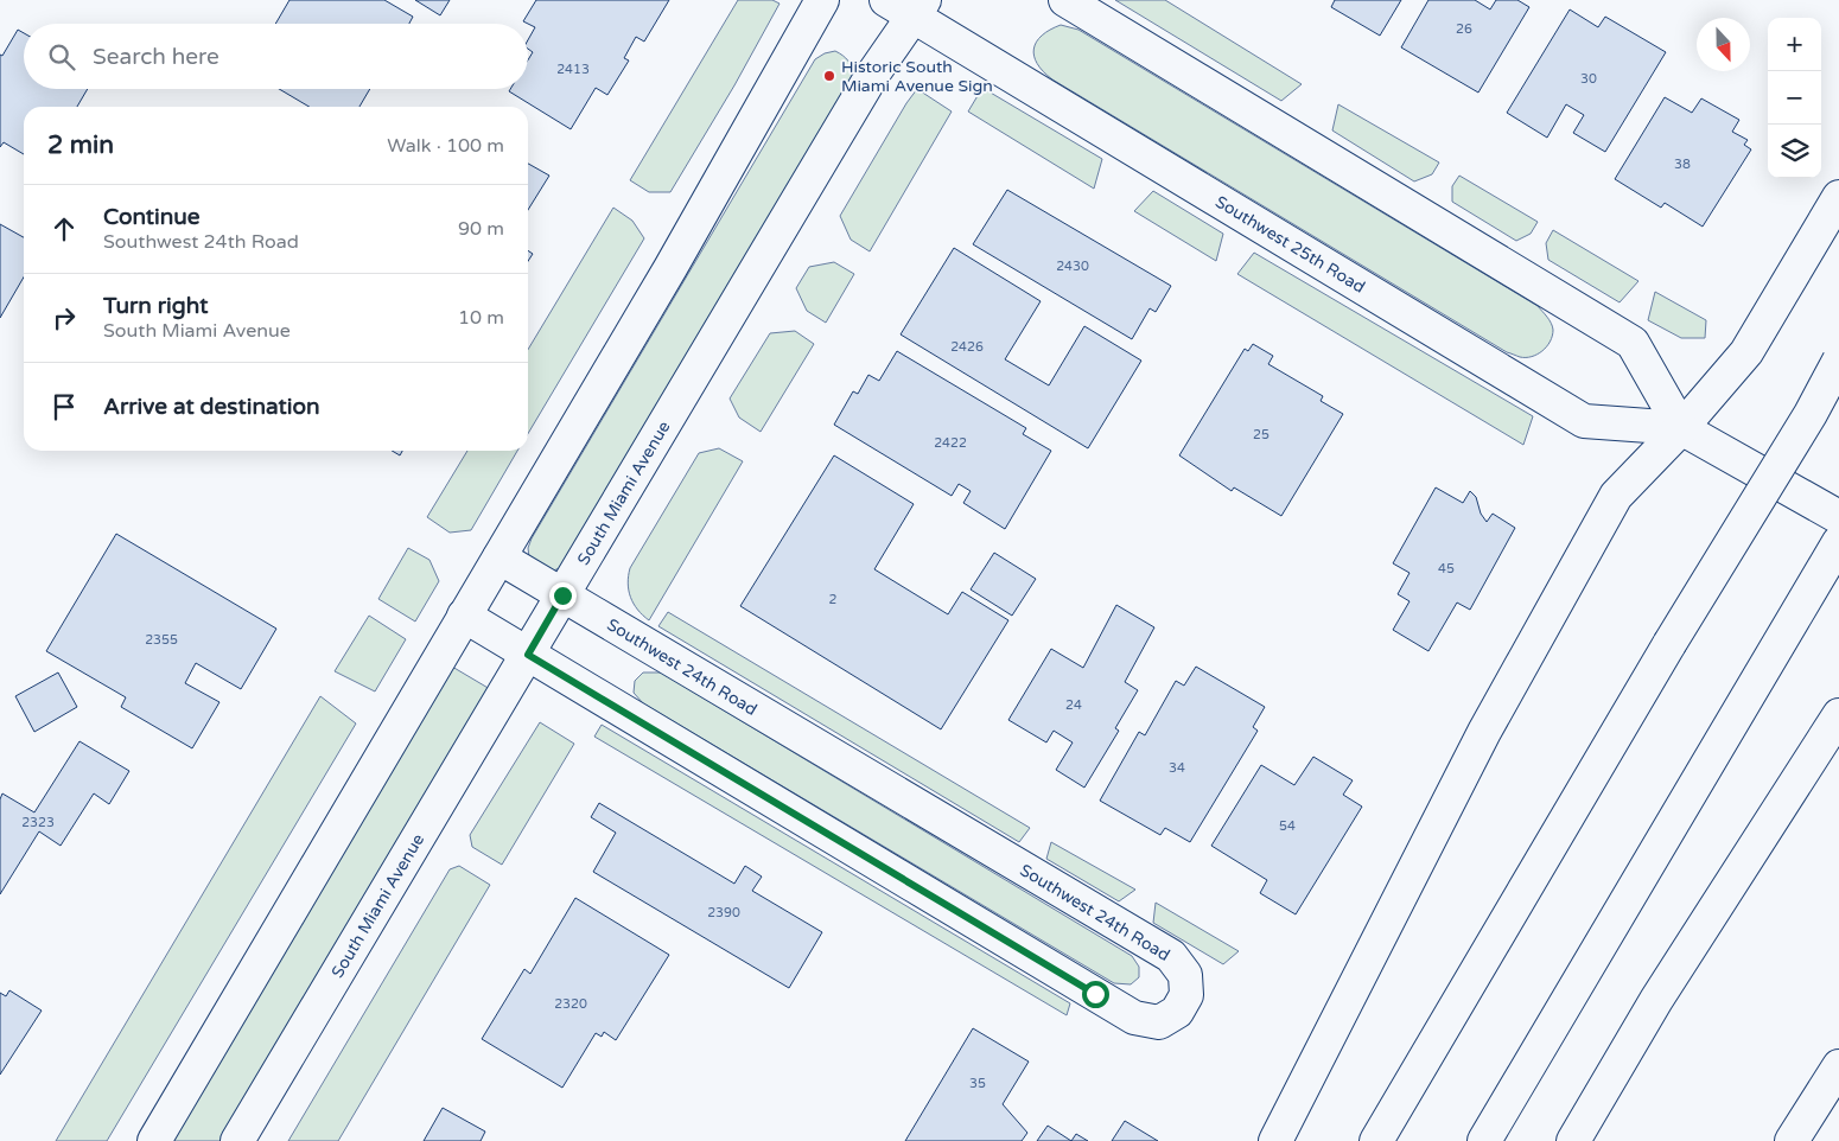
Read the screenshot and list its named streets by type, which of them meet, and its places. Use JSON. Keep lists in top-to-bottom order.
{
  "streets": {
    "main road": ["Southwest 25th Road", "South Miami Avenue", "Southwest 24th Road"]
  },
  "crossings": [
    ["Southwest 25th Road", "South Miami Avenue"],
    ["South Miami Avenue", "Southwest 24th Road"]
  ],
  "places": ["Historic South Miami Avenue Sign"],
  "house_numbers": [
    "26",
    "2413",
    "30",
    "38",
    "2430",
    "2426",
    "25",
    "2422",
    "45",
    "2",
    "2355",
    "24",
    "34",
    "2323",
    "54",
    "2390",
    "2320",
    "35"
  ],
  "north": "bottom",
  "page": {
    "map_buttons": ["+", "−"],
    "search": "Search here",
    "heading": ["2 min", "Walk · 100 m"],
    "list": [
      ["Continue", "Southwest 24th Road", "90 m"],
      ["Turn right", "South Miami Avenue", "10 m"],
      "Arrive at destination"
    ]
  }
}
